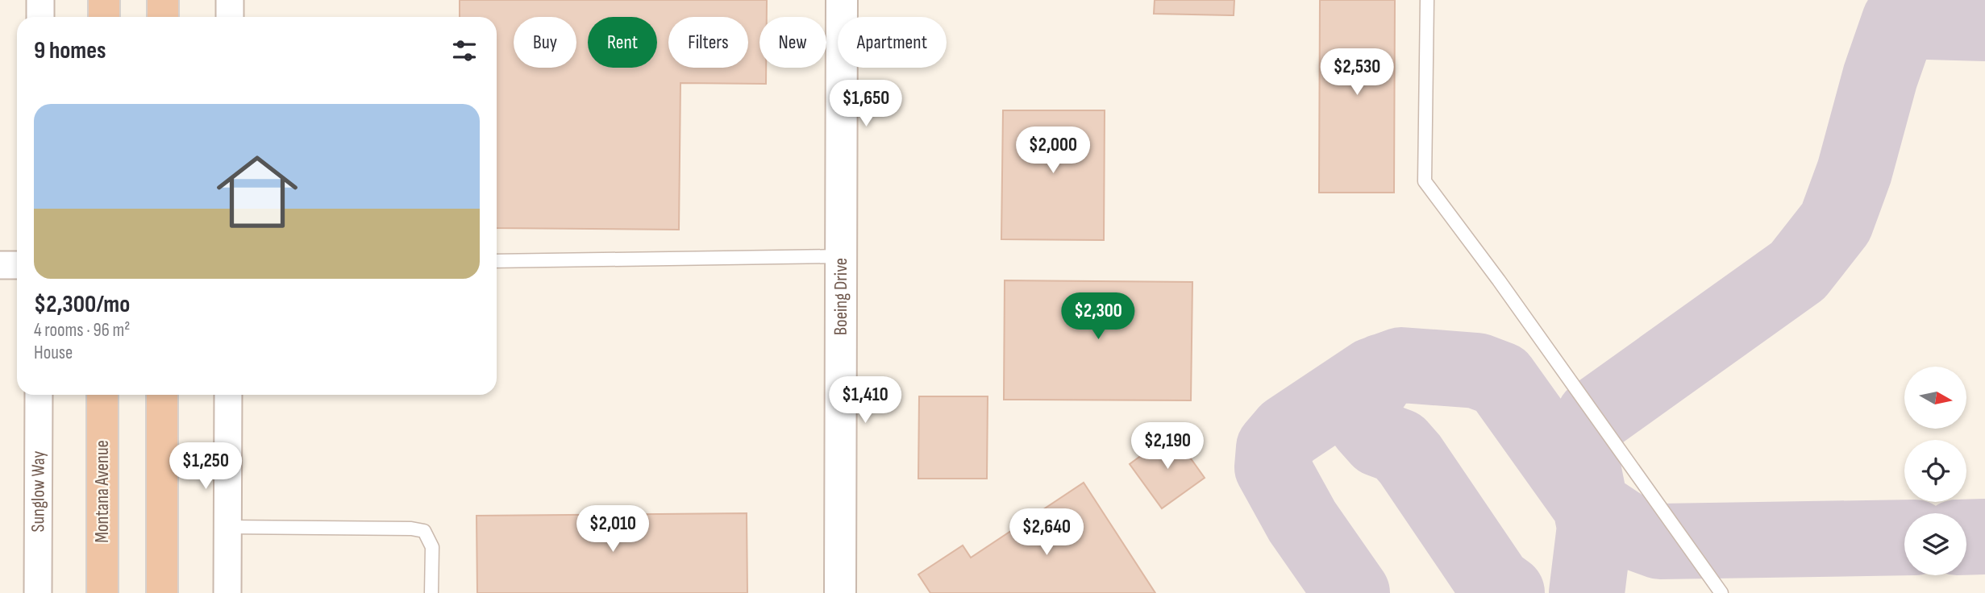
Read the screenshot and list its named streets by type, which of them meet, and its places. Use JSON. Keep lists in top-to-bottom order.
{
  "streets": {
    "highway": ["Montana Avenue"],
    "street": ["Boeing Drive", "Sunglow Way"]
  },
  "north": "right",
  "page": {
    "chip": [
      "Buy",
      "Rent",
      "Filters",
      "New",
      "Apartment"
    ],
    "heading": "9 homes",
    "price": [
      "$2,530",
      "$1,650",
      "$2,000",
      "$2,300",
      "$1,410",
      "$2,190",
      "$1,250",
      "$2,010",
      "$2,640"
    ],
    "list": [
      {
        "name": "$2,300/mo",
        "note": "4 rooms · 96 m² · House"
      }
    ]
  }
}
